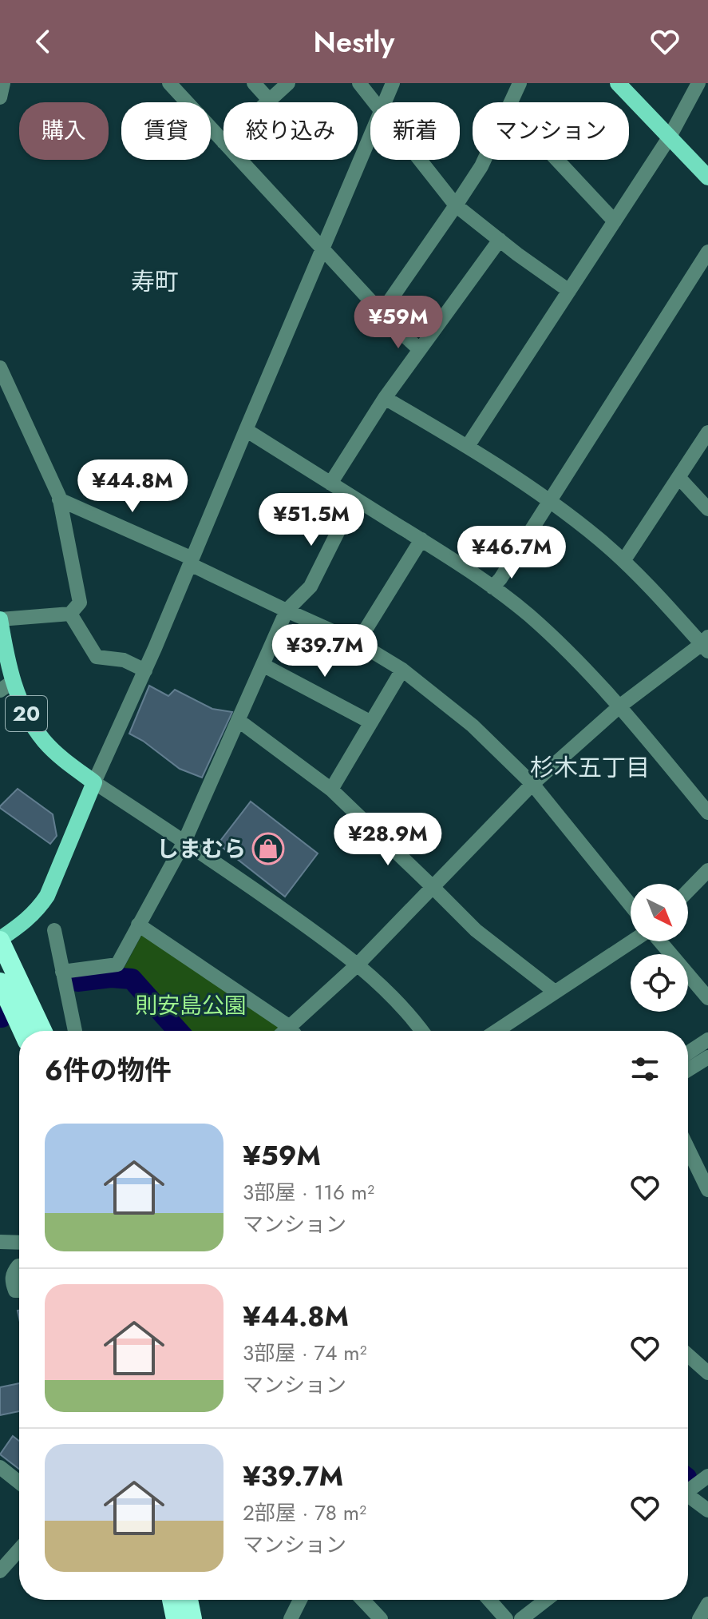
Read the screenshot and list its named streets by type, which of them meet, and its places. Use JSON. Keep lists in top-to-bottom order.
{
  "streets": {
    "main road": ["20"]
  },
  "districts": ["寿町", "杉木五丁目"],
  "parks": ["則安島公園"],
  "places": {
    "shop": ["しまむら"]
  },
  "north": "bottom right",
  "page": {
    "header": "Nestly",
    "chip": [
      "購入",
      "賃貸",
      "絞り込み",
      "新着",
      "マンション"
    ],
    "price": [
      "¥59M",
      "¥44.8M",
      "¥51.5M",
      "¥46.7M",
      "¥39.7M",
      "¥28.9M"
    ],
    "heading": "6件の物件",
    "list": [
      {
        "name": "¥59M",
        "note": "3部屋 · 116 m² · マンション"
      },
      {
        "name": "¥44.8M",
        "note": "3部屋 · 74 m² · マンション"
      },
      {
        "name": "¥39.7M",
        "note": "2部屋 · 78 m² · マンション"
      }
    ]
  }
}
